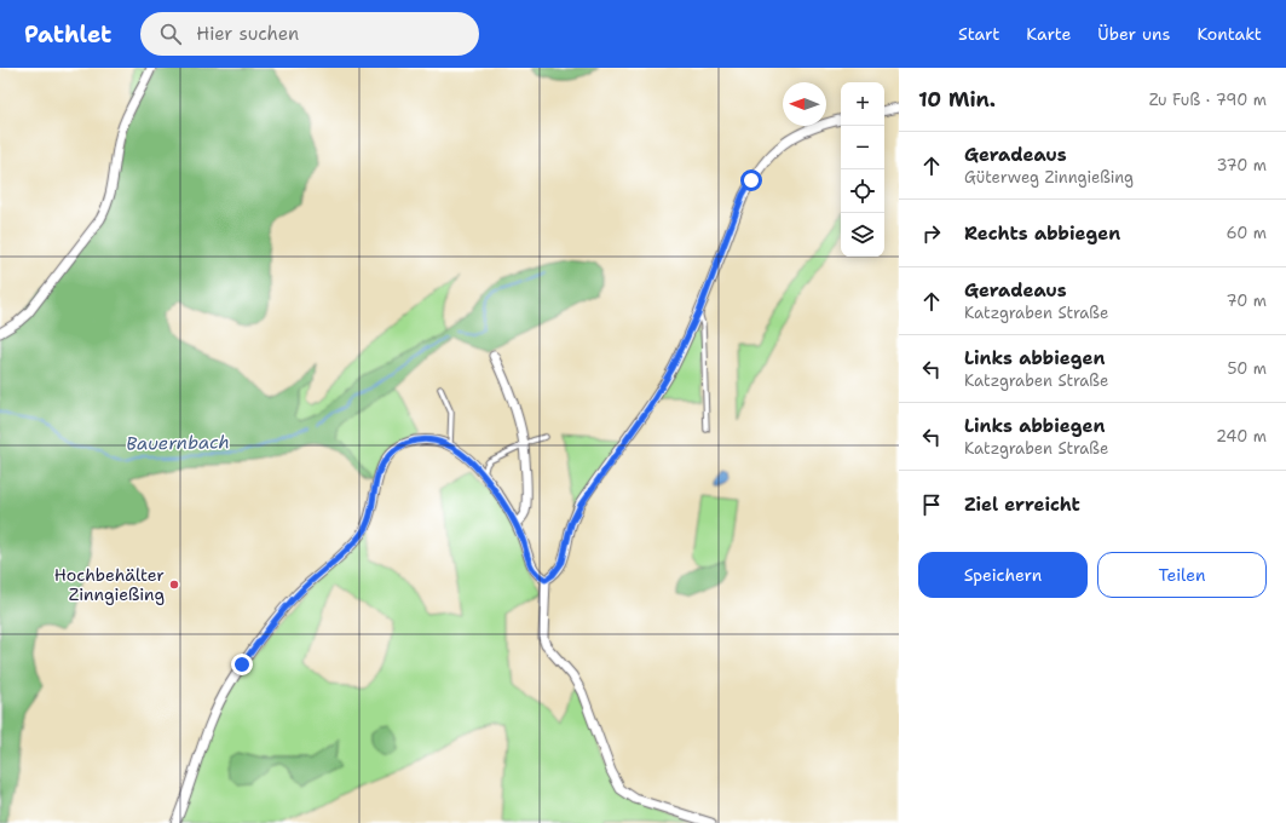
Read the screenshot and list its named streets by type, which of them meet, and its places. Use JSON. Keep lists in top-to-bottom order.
{
  "water": ["Bauernbach"],
  "places": ["Hochbehälter Zinngießing"],
  "north": "left",
  "page": {
    "header": "Pathlet",
    "search": "Hier suchen",
    "nav": [
      "Start",
      "Karte",
      "Über uns",
      "Kontakt"
    ],
    "heading": ["10 Min.", "Zu Fuß · 790 m"],
    "map_buttons": ["+", "−"],
    "list": [
      ["Geradeaus", "Güterweg Zinngießing", "370 m"],
      ["Rechts abbiegen", "60 m"],
      ["Geradeaus", "Katzgraben Straße", "70 m"],
      ["Links abbiegen", "Katzgraben Straße", "50 m"],
      ["Links abbiegen", "Katzgraben Straße", "240 m"],
      "Ziel erreicht"
    ],
    "buttons": ["Speichern", "Teilen"]
  }
}
